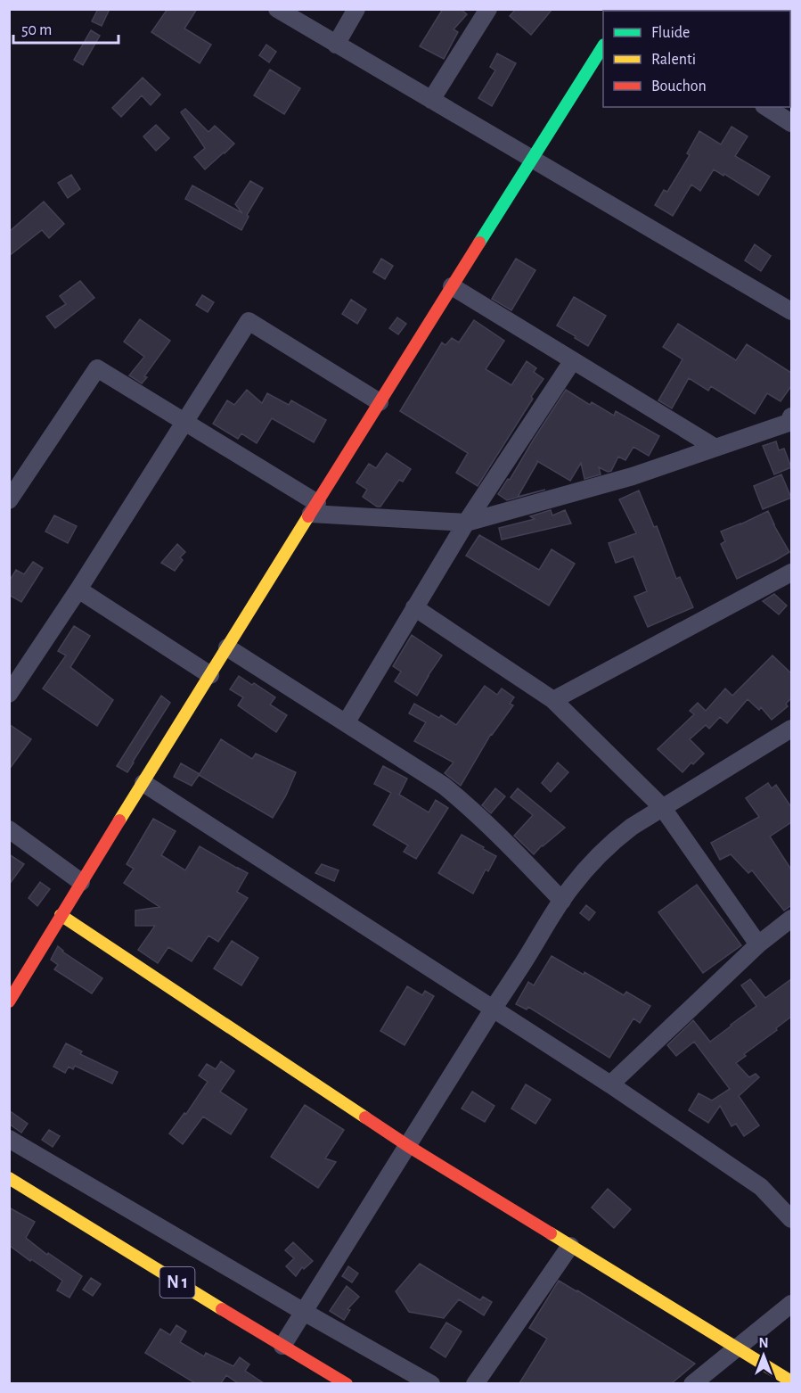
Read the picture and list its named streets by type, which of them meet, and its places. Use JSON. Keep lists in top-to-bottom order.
{
  "streets": {
    "main road": ["N 1"]
  },
  "legend": ["Fluide", "Ralenti", "Bouchon"],
  "scale_bar": "50 m",
  "north": "top"
}
